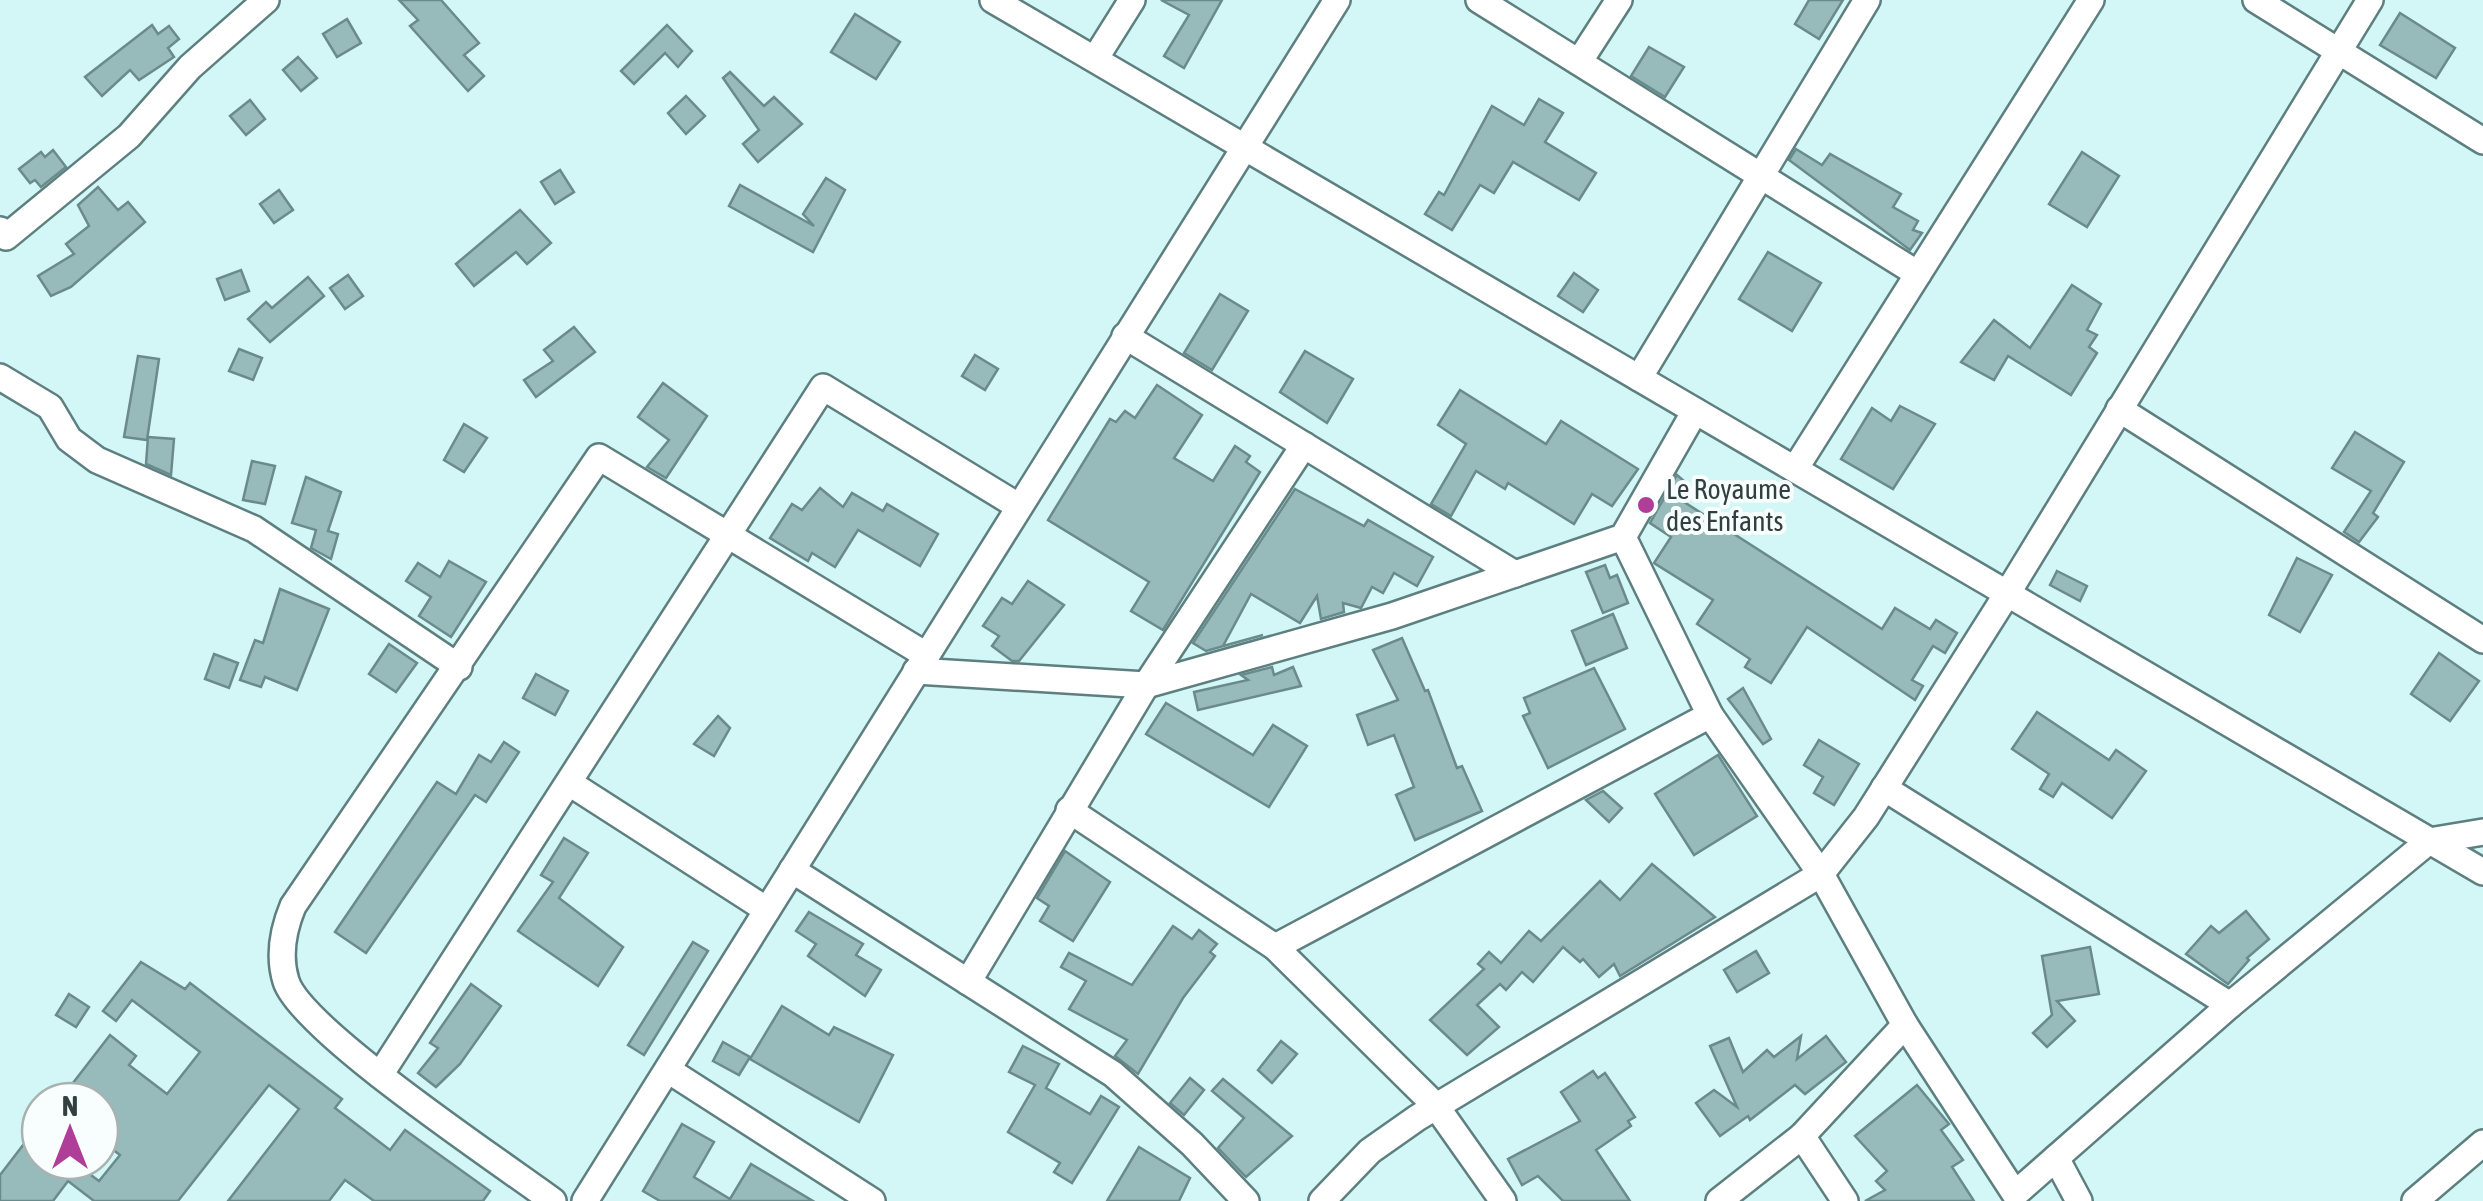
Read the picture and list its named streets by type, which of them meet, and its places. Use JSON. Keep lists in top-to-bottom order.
{
  "places": ["Le Royaume des Enfants"],
  "north": "top"
}
